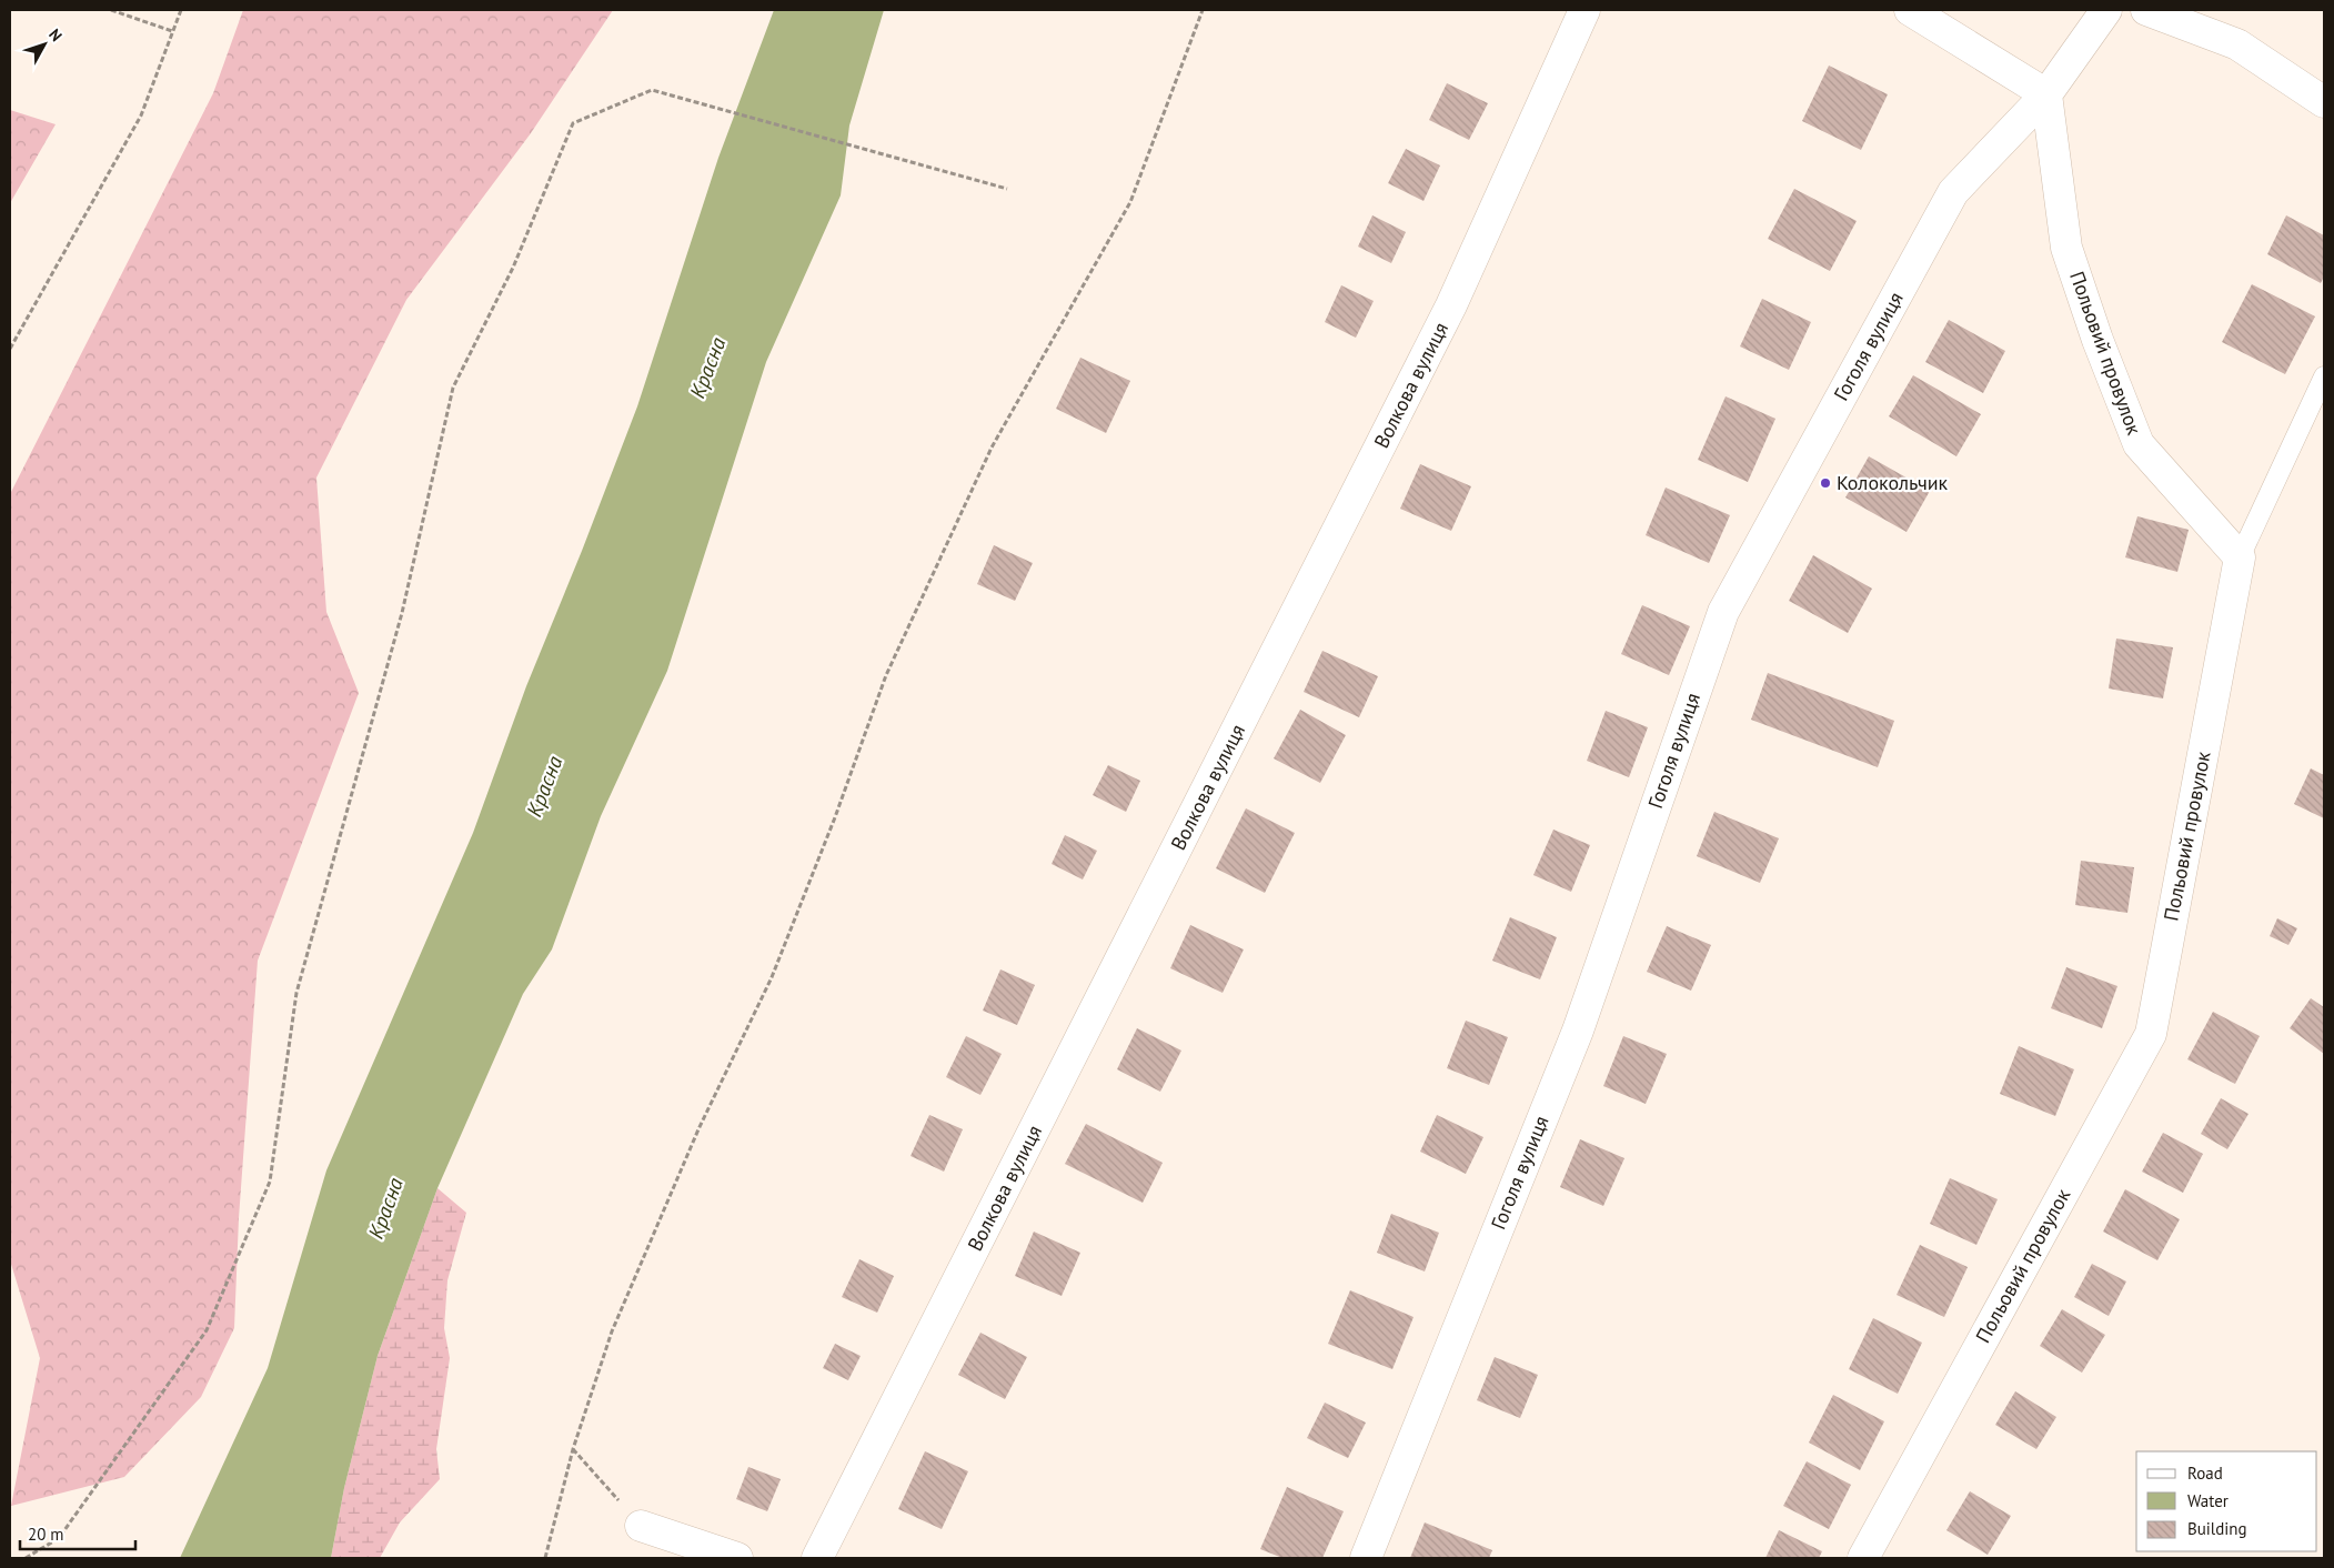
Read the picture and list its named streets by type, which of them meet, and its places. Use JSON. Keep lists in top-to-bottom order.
{
  "streets": {
    "street": ["Гоголя вулиця", "Польовий провулок", "Волкова вулиця"]
  },
  "crossings": [
    ["Гоголя вулиця", "Польовий провулок"]
  ],
  "water": ["Красна"],
  "places": ["Колокольчик"],
  "legend": ["Road", "Water", "Building"],
  "scale_bar": "20 m",
  "north": "top right"
}
